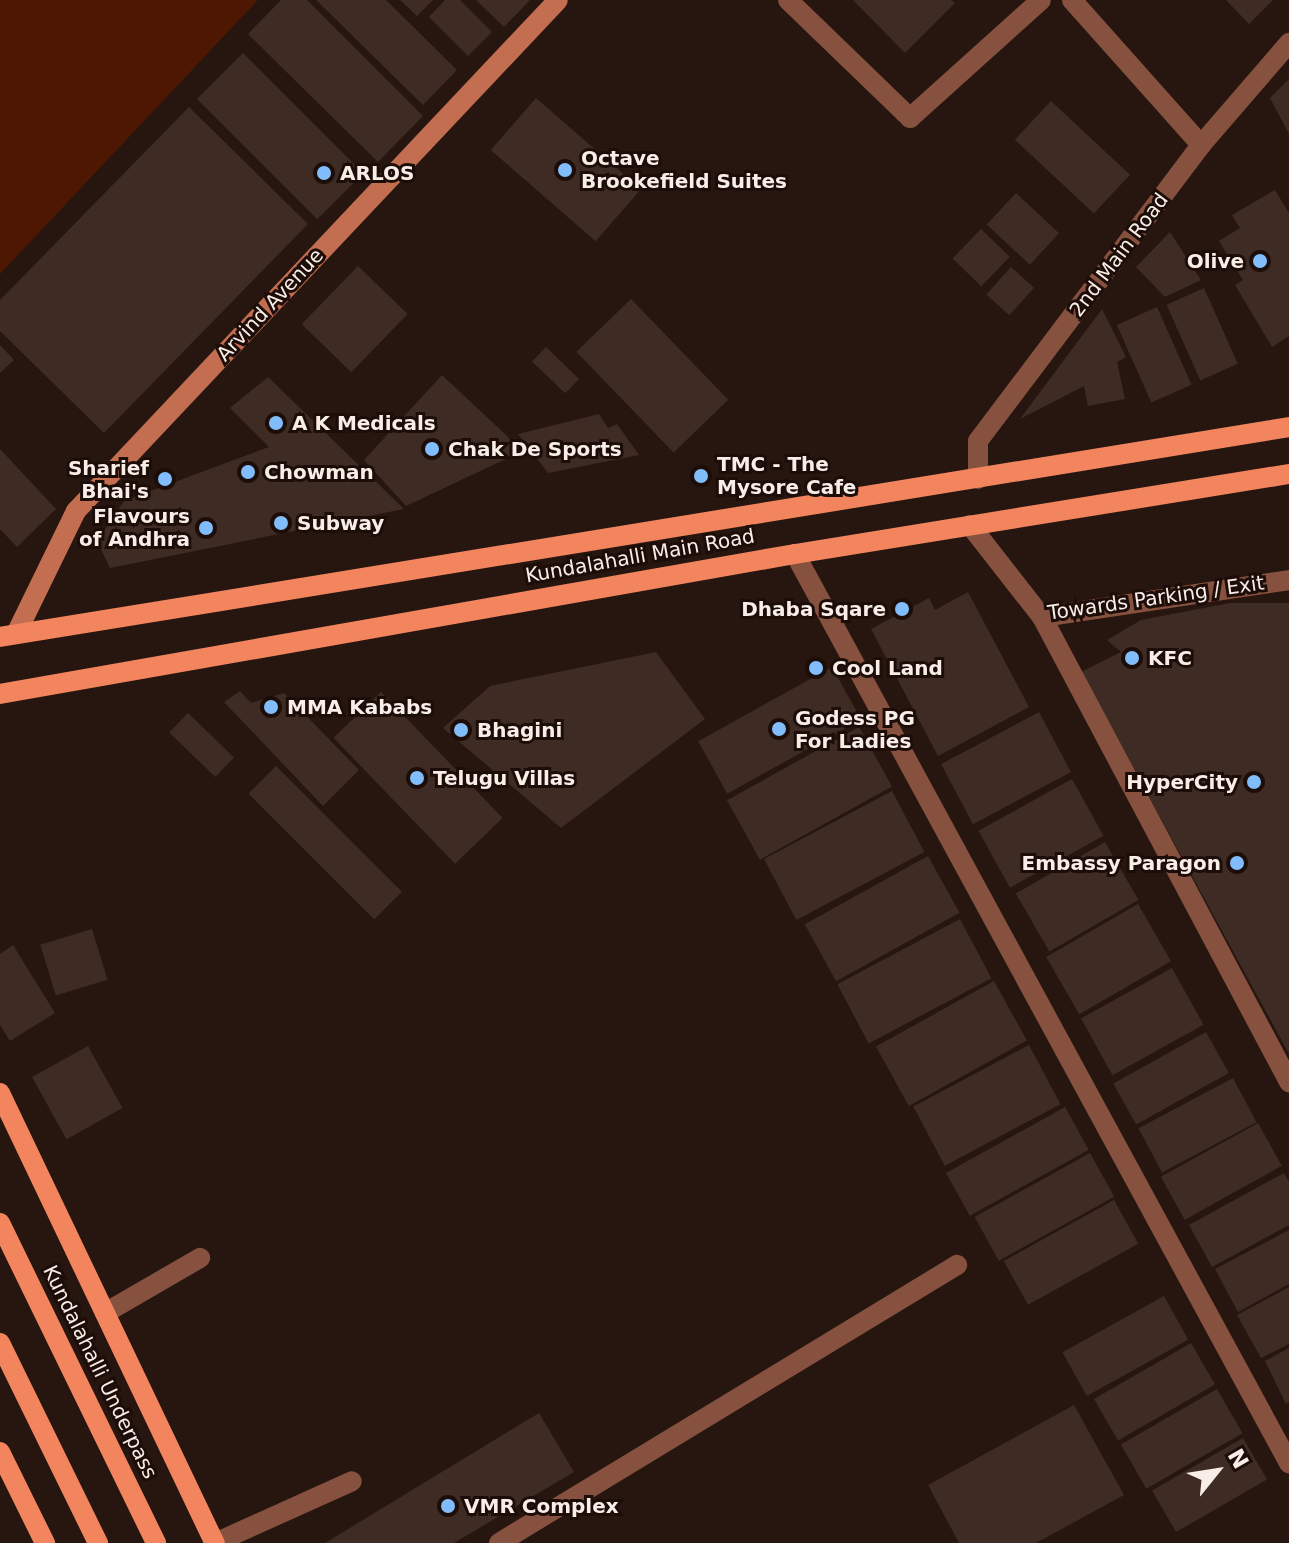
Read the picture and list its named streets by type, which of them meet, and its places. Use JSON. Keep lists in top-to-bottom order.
{
  "streets": {
    "main road": ["Kundalahalli Main Road", "Kundalahalli Underpass"],
    "street": ["2nd Main Road", "Arvind Avenue", "Towards Parking / Exit"]
  },
  "crossings": [
    ["2nd Main Road", "Kundalahalli Main Road"],
    ["Arvind Avenue", "Kundalahalli Main Road"],
    ["Kundalahalli Main Road", "Towards Parking / Exit"]
  ],
  "places": [
    "Octave Brookefield Suites",
    "ARLOS",
    "Olive",
    "A K Medicals",
    "Chak De Sports",
    "Chowman",
    "TMC - The Mysore Cafe",
    "Sharief Bhai's",
    "Subway",
    "Flavours of Andhra",
    "Dhaba Sqare",
    "KFC",
    "Cool Land",
    "MMA Kababs",
    "Godess PG For Ladies",
    "Bhagini",
    "Telugu Villas",
    "HyperCity",
    "Embassy Paragon",
    "VMR Complex"
  ],
  "north": "top right"
}
